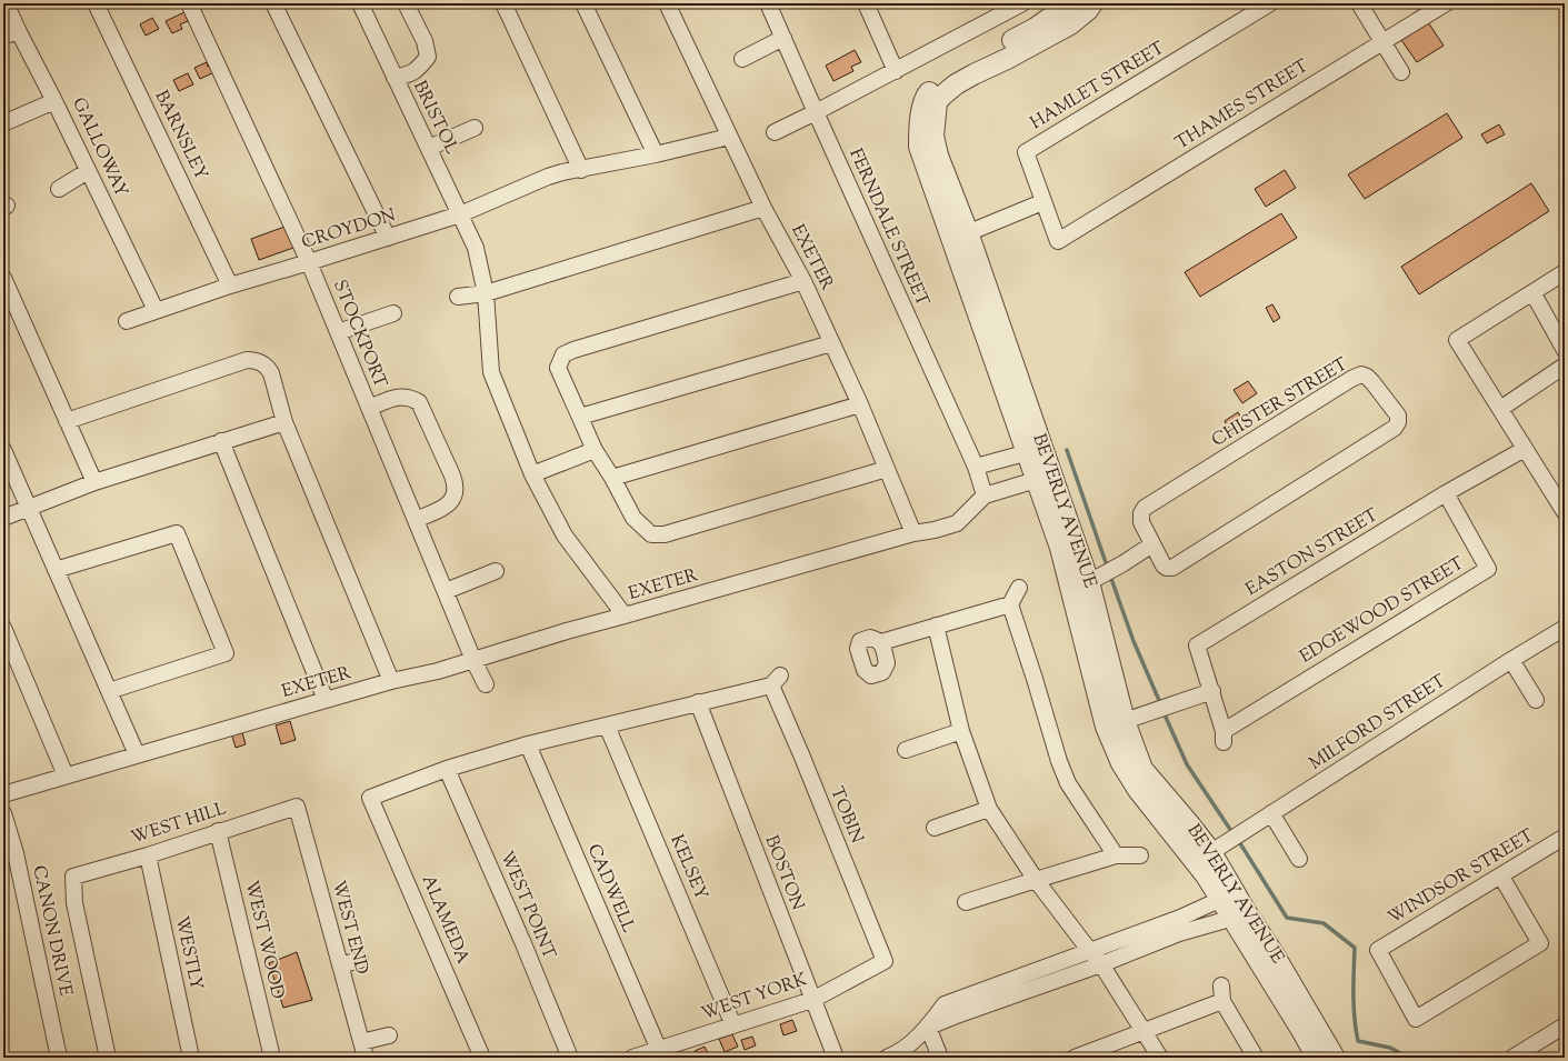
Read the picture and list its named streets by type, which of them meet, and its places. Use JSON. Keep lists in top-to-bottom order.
{
  "streets": {
    "street": [
      "HAMLET STREET",
      "THAMES STREET",
      "BRISTOL",
      "BARNSLEY",
      "GALLOWAY",
      "FERNDALE STREET",
      "CROYDON",
      "EXETER",
      "STOCKPORT",
      "CHISTER STREET",
      "BEVERLY AVENUE",
      "EASTON STREET",
      "EDGEWOOD STREET",
      "MILFORD STREET",
      "TOBIN",
      "WEST HILL",
      "KELSEY",
      "BOSTON",
      "WINDSOR STREET",
      "CADWELL",
      "WEST POINT",
      "ALAMEDA",
      "WEST END",
      "CANON DRIVE",
      "WEST WOOD",
      "WESTLY",
      "WEST YORK"
    ]
  },
  "crossings": [
    ["HAMLET STREET", "THAMES STREET"],
    ["BRISTOL", "CROYDON"],
    ["BRISTOL", "EXETER"],
    ["BARNSLEY", "CROYDON"],
    ["GALLOWAY", "CROYDON"],
    ["CROYDON", "EXETER"],
    ["CROYDON", "STOCKPORT"],
    ["EXETER", "STOCKPORT"],
    ["BEVERLY AVENUE", "MILFORD STREET"],
    ["EASTON STREET", "EDGEWOOD STREET"],
    ["TOBIN", "BOSTON"],
    ["TOBIN", "WEST YORK"],
    ["WEST HILL", "WEST END"],
    ["WEST HILL", "WEST WOOD"],
    ["WEST HILL", "WESTLY"],
    ["KELSEY", "WEST YORK"],
    ["BOSTON", "WEST YORK"],
    ["CADWELL", "WEST YORK"],
    ["WEST POINT", "ALAMEDA"]
  ]
}
